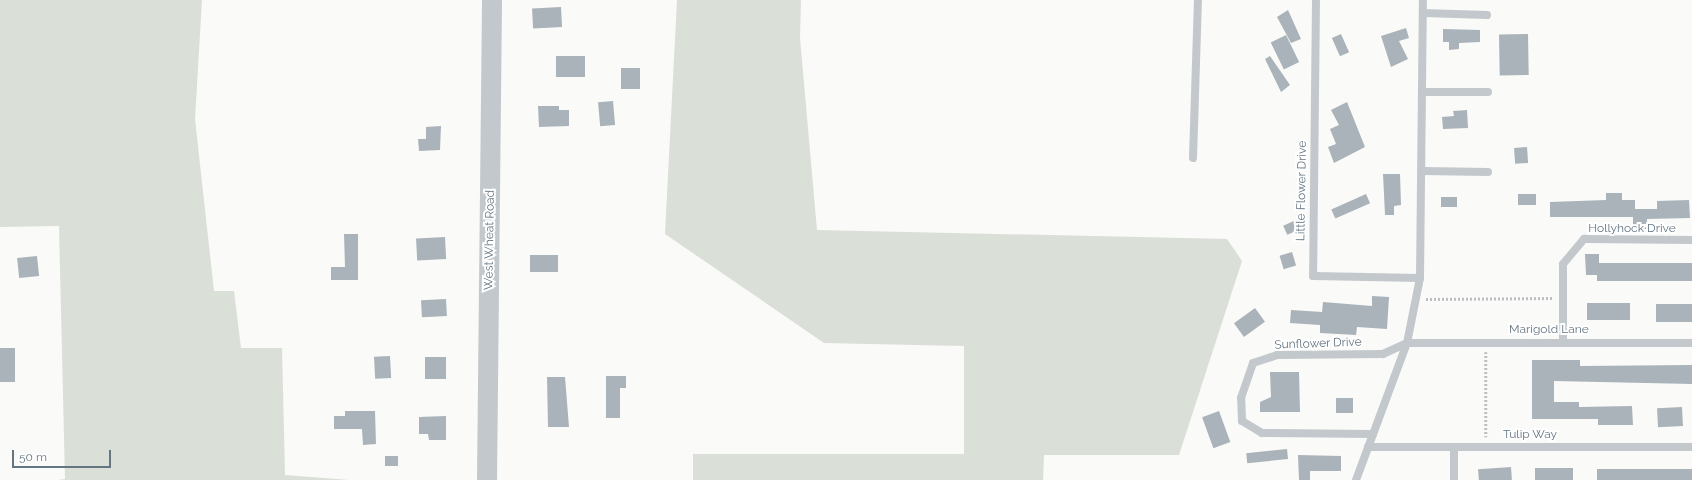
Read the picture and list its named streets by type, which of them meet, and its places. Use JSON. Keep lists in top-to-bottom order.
{
  "streets": {
    "street": ["West Wheat Road"],
    "lane": [
      "Little Flower Drive",
      "Hollyhock Drive",
      "Marigold Lane",
      "Sunflower Drive",
      "Tulip Way"
    ]
  },
  "crossings": [
    ["Hollyhock Drive", "Marigold Lane"],
    ["Marigold Lane", "Sunflower Drive"]
  ],
  "scale_bar": "50 m"
}
